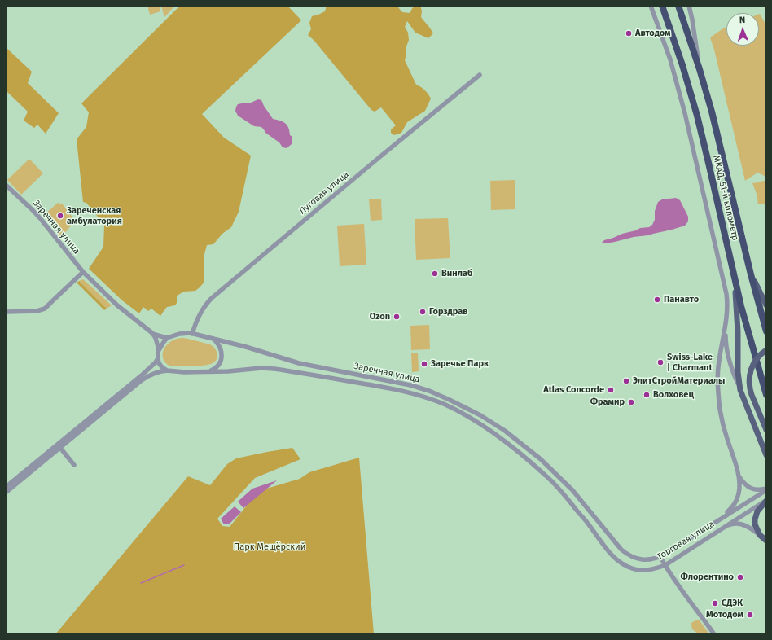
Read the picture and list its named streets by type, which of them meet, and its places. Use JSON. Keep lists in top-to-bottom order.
{
  "streets": {
    "highway": ["МКАД, 51-й километр"],
    "street": ["Луговая улица", "Заречная улица", "Торговая улица"]
  },
  "crossings": [
    ["Луговая улица", "Заречная улица"],
    ["Заречная улица", "Торговая улица"]
  ],
  "parks": ["Парк Мещёрский"],
  "places": [
    "Автодом",
    "Зареченская амбулатория",
    "Винлаб",
    "Панавто",
    "Горздрав",
    "Ozon",
    "Swiss-Lake | Charmant",
    "Заречье Парк",
    "ЭлитСтройМатериалы",
    "Atlas Concorde",
    "Волховец",
    "Фрамир",
    "Флорентино",
    "СДЭК",
    "Мотодом"
  ],
  "north": "top"
}
